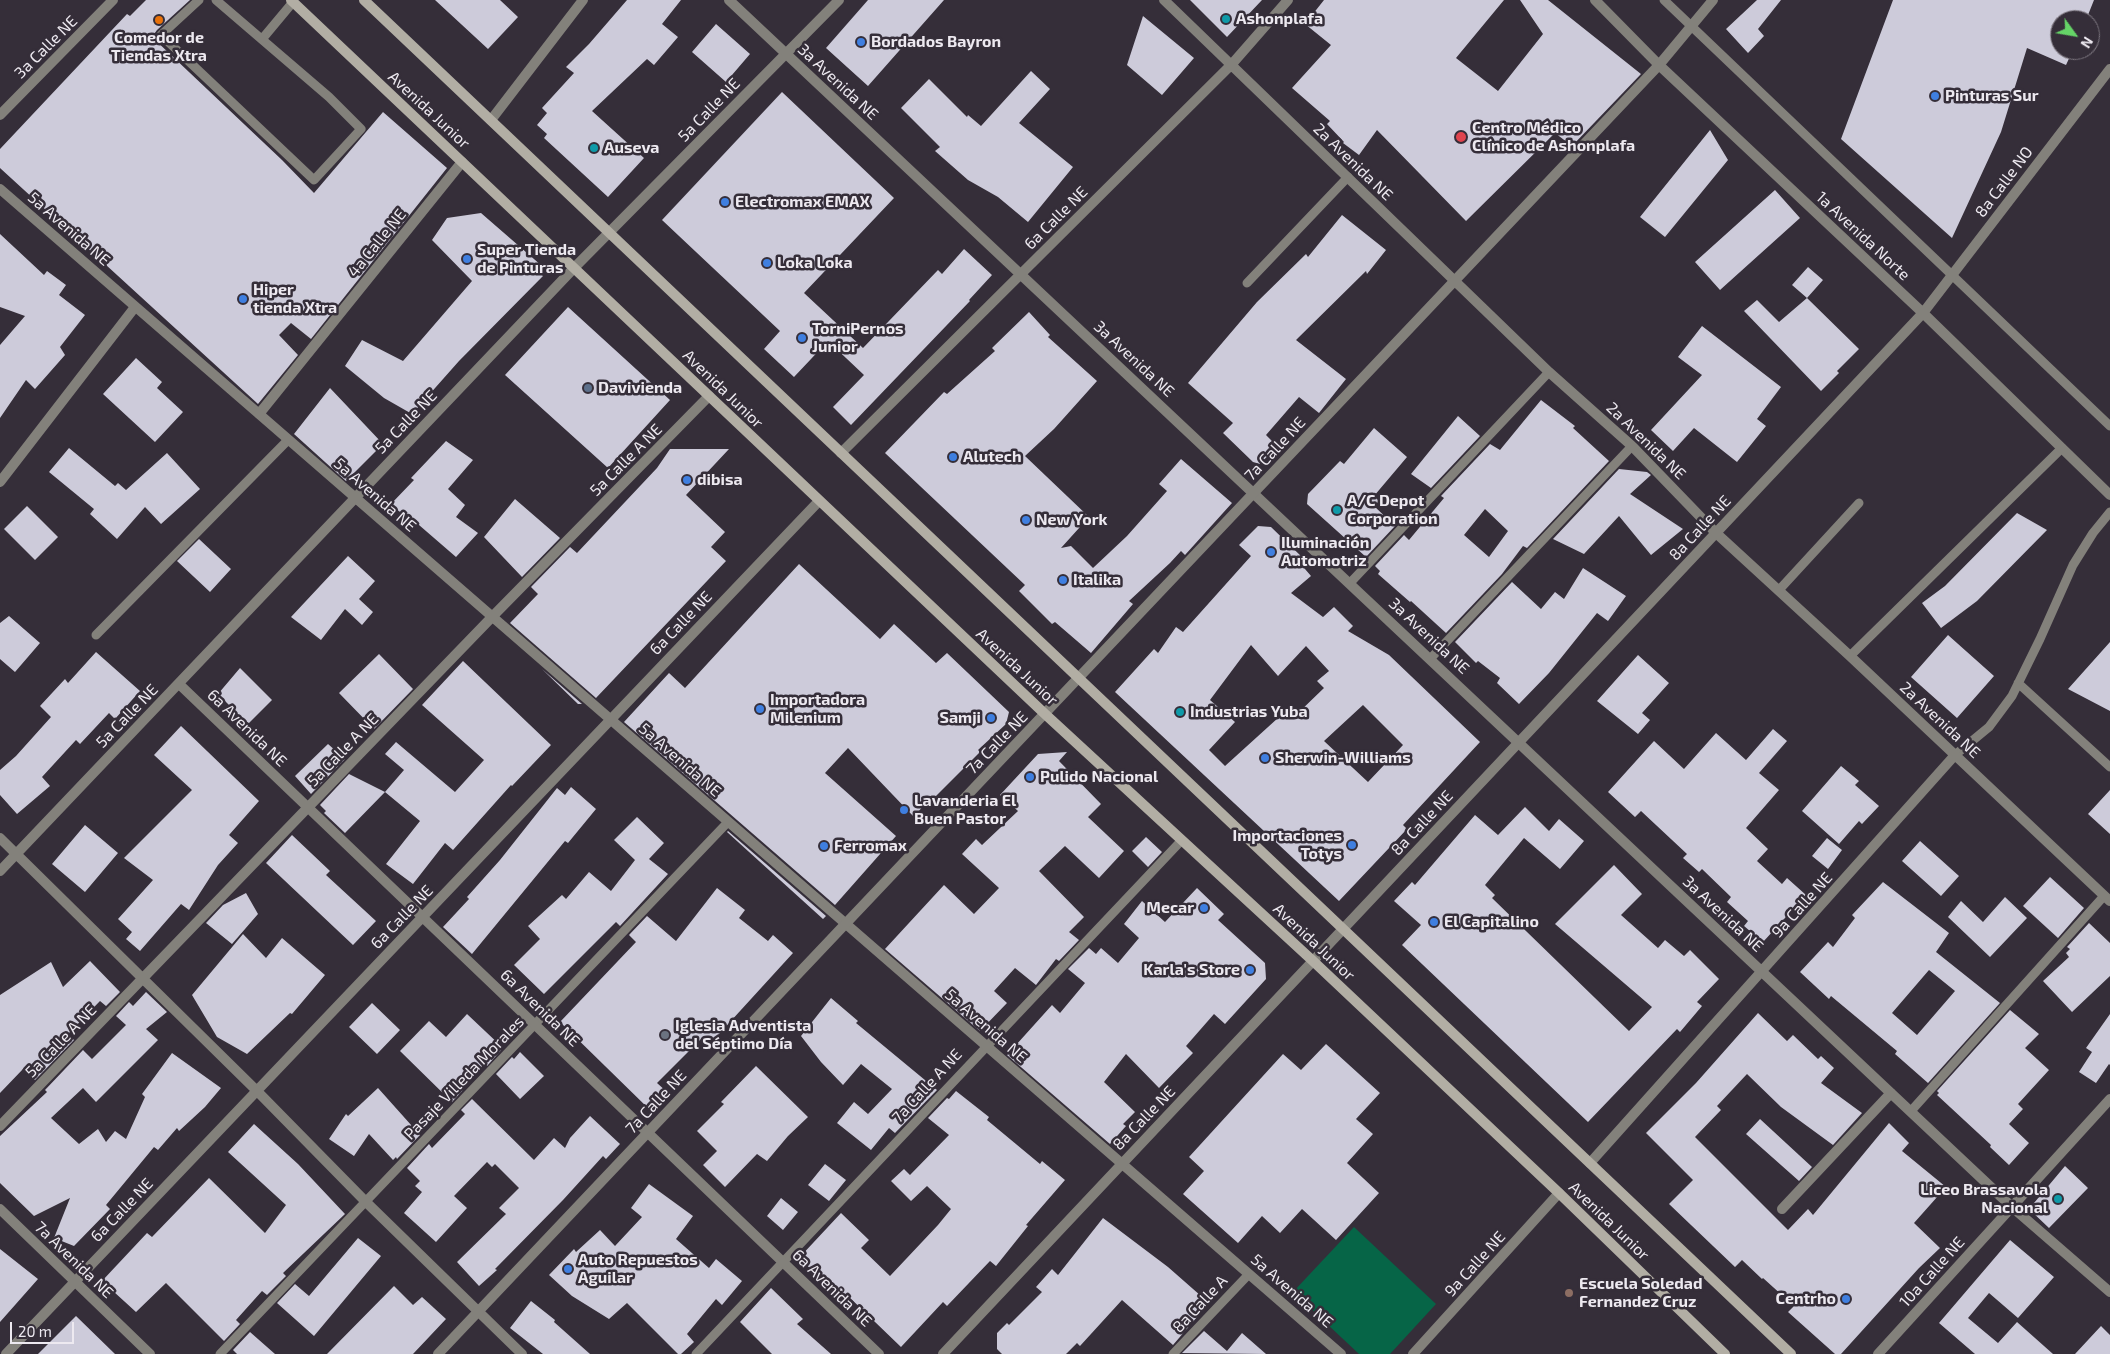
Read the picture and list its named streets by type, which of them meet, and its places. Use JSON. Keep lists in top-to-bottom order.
{
  "streets": {
    "main road": ["Avenida Junior"],
    "street": [
      "3a Calle NE",
      "3a Avenida NE",
      "5a Calle NE",
      "2a Avenida NE",
      "8a Calle NO",
      "6a Calle NE",
      "5a Avenida NE",
      "1a Avenida Norte",
      "4a Calle NE",
      "7a Calle NE",
      "5a Calle A NE",
      "8a Calle NE",
      "6a Avenida NE",
      "9a Calle NE",
      "7a Avenida NE",
      "10a Calle NE"
    ],
    "lane": ["Pasaje Villeda Morales", "7a Calle A NE", "8a Calle A"]
  },
  "crossings": [
    ["3a Avenida NE", "5a Calle NE"],
    ["3a Avenida NE", "6a Calle NE"],
    ["3a Avenida NE", "7a Calle NE"],
    ["3a Avenida NE", "8a Calle NE"],
    ["3a Avenida NE", "9a Calle NE"],
    ["3a Avenida NE", "10a Calle NE"],
    ["Avenida Junior", "5a Calle NE"],
    ["Avenida Junior", "6a Calle NE"],
    ["Avenida Junior", "4a Calle NE"],
    ["Avenida Junior", "7a Calle NE"],
    ["Avenida Junior", "5a Calle A NE"],
    ["Avenida Junior", "8a Calle NE"],
    ["Avenida Junior", "9a Calle NE"],
    ["Avenida Junior", "7a Calle A NE"],
    ["5a Calle NE", "5a Avenida NE"],
    ["5a Calle NE", "6a Avenida NE"],
    ["2a Avenida NE", "6a Calle NE"],
    ["2a Avenida NE", "7a Calle NE"],
    ["2a Avenida NE", "8a Calle NE"],
    ["2a Avenida NE", "9a Calle NE"],
    ["8a Calle NO", "1a Avenida Norte"],
    ["8a Calle NO", "8a Calle NE"],
    ["6a Calle NE", "5a Avenida NE"],
    ["6a Calle NE", "6a Avenida NE"],
    ["6a Calle NE", "7a Avenida NE"],
    ["5a Avenida NE", "4a Calle NE"],
    ["5a Avenida NE", "7a Calle NE"],
    ["5a Avenida NE", "5a Calle A NE"],
    ["5a Avenida NE", "8a Calle NE"],
    ["5a Avenida NE", "Pasaje Villeda Morales"],
    ["5a Avenida NE", "7a Calle A NE"],
    ["5a Avenida NE", "8a Calle A"],
    ["1a Avenida Norte", "7a Calle NE"],
    ["1a Avenida Norte", "8a Calle NE"],
    ["7a Calle NE", "6a Avenida NE"],
    ["5a Calle A NE", "6a Avenida NE"],
    ["6a Avenida NE", "Pasaje Villeda Morales"],
    ["6a Avenida NE", "7a Calle A NE"]
  ],
  "places": [
    "Ashonplafa",
    "Comedor de Tiendas Xtra",
    "Bordados Bayron",
    "Pinturas Sur",
    "Centro Médico Clínico de Ashonplafa",
    "Auseva",
    "Electromax EMAX",
    "Super Tienda de Pinturas",
    "Loka Loka",
    "Hiper tienda Xtra",
    "TorniPernos Junior",
    "Davivienda",
    "Alutech",
    "dibisa",
    "A/C Depot Corporation",
    "New York",
    "Iluminación Automotriz",
    "Italika",
    "Importadora Milenium",
    "Industrias Yuba",
    "Samji",
    "Sherwin-Williams",
    "Pulido Nacional",
    "Lavanderia El Buen Pastor",
    "Importaciones Totys",
    "Ferromax",
    "Mecar",
    "El Capitalino",
    "Karla's Store",
    "Iglesia Adventista del Séptimo Día",
    "Liceo Brassavola Nacional",
    "Auto Repuestos Aguilar",
    "Escuela Soledad Fernandez Cruz",
    "Centrho"
  ],
  "scale_bar": "20 m",
  "north": "bottom right"
}
